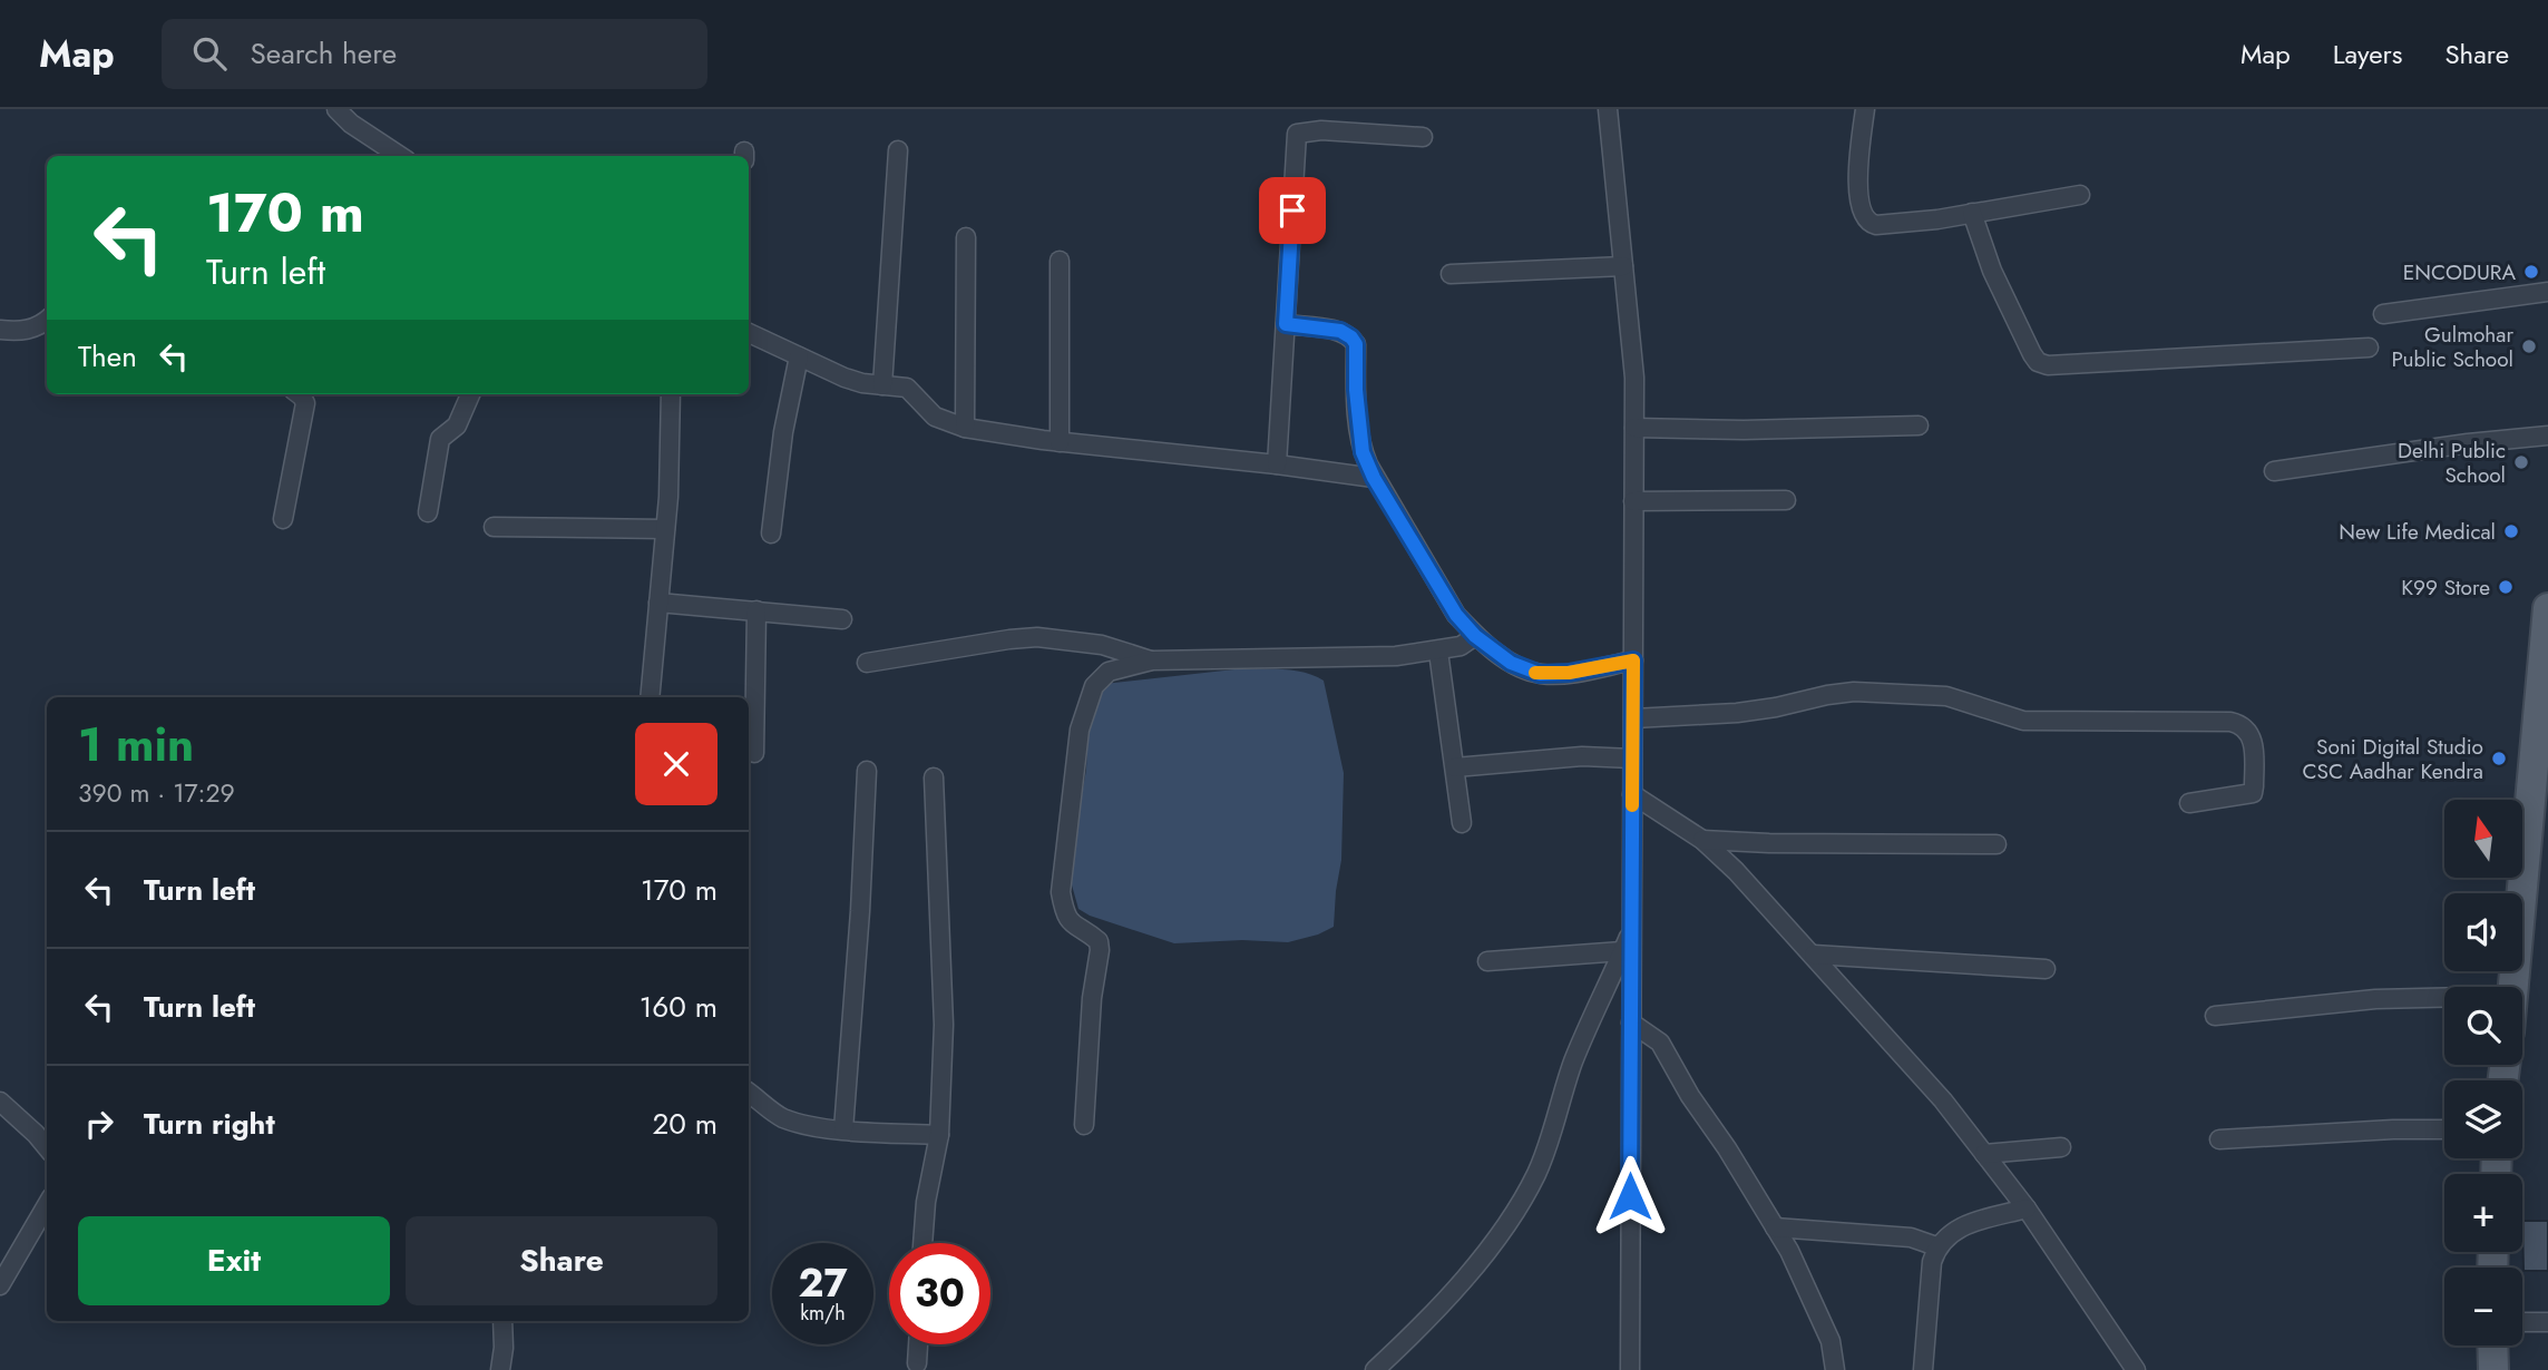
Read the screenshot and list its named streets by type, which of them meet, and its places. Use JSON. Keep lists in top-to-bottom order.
{
  "places": [
    "ENCODURA",
    "Gulmohar Public School",
    "Delhi Public School",
    "New Life Medical",
    "K99 Store",
    "Soni Digital Studio CSC Aadhar Kendra"
  ],
  "north": "top",
  "page": {
    "header": "Map",
    "search": "Search here",
    "nav": ["Map", "Layers", "Share"],
    "turn": ["170 m", "Turn left"],
    "then": "Then",
    "heading": ["1 min", "390 m · 17:29"],
    "map_buttons": ["+", "−"],
    "list": [
      {
        "name": "Turn left",
        "value": "170 m"
      },
      {
        "name": "Turn left",
        "value": "160 m"
      },
      {
        "name": "Turn right",
        "value": "20 m"
      }
    ],
    "buttons": ["Exit", "Share"],
    "speed": "27 km/h",
    "limit": "30"
  }
}
